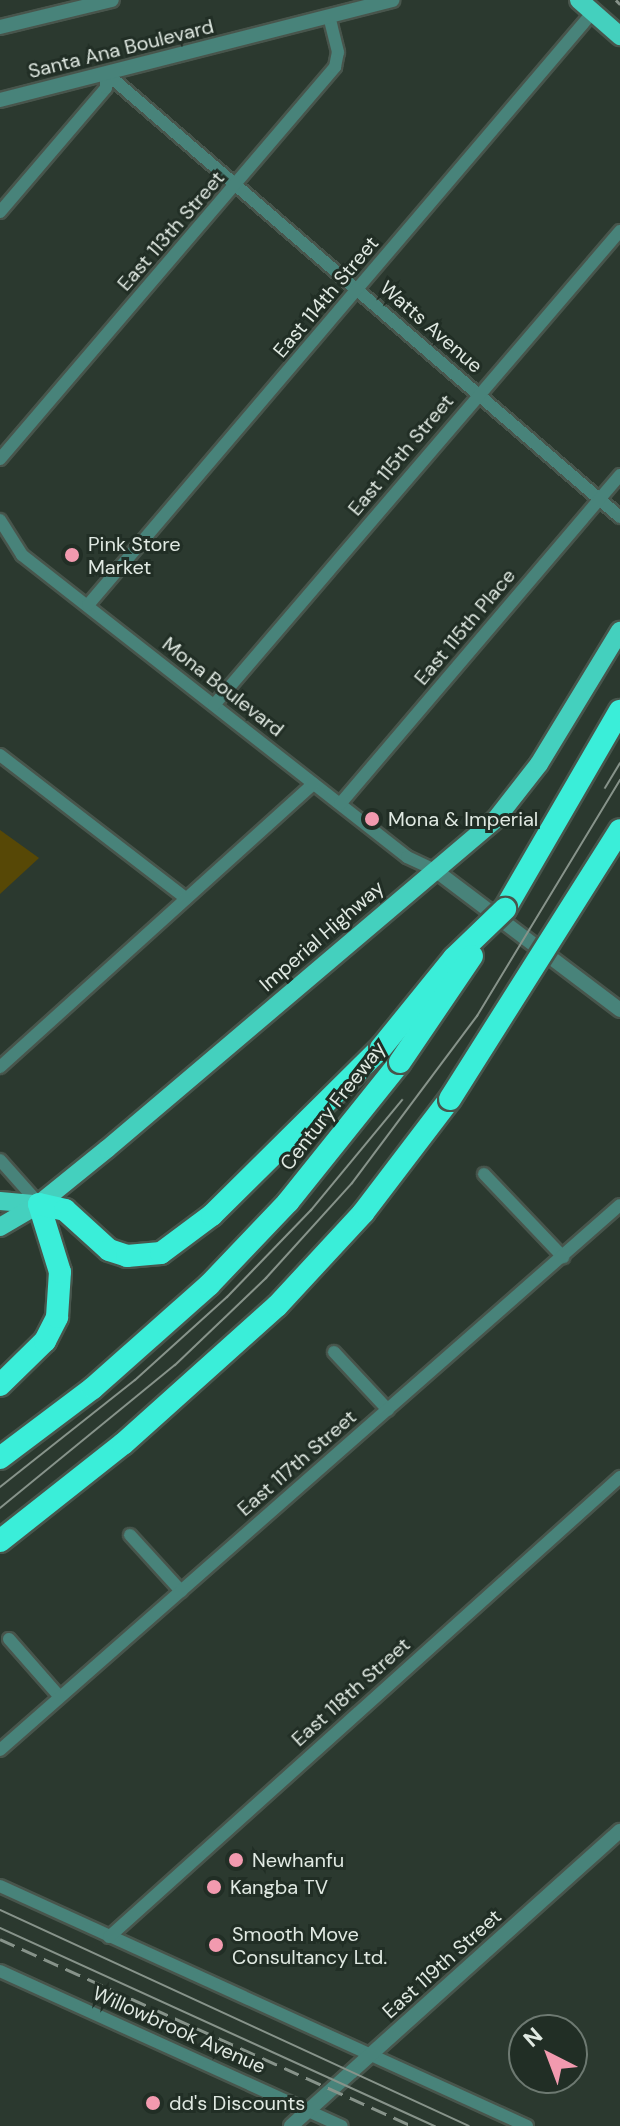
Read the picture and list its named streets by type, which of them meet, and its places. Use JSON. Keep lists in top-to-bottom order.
{
  "streets": {
    "highway": ["Century Freeway"],
    "main road": ["Imperial Highway"],
    "street": [
      "Santa Ana Boulevard",
      "East 113th Street",
      "East 114th Street",
      "Watts Avenue",
      "East 115th Street",
      "East 115th Place",
      "Mona Boulevard",
      "East 117th Street",
      "East 118th Street",
      "East 119th Street",
      "Willowbrook Avenue"
    ]
  },
  "crossings": [
    ["Santa Ana Boulevard", "East 113th Street"],
    ["Santa Ana Boulevard", "Watts Avenue"],
    ["East 113th Street", "Watts Avenue"],
    ["East 114th Street", "Watts Avenue"],
    ["East 114th Street", "Mona Boulevard"],
    ["Watts Avenue", "East 115th Street"],
    ["Watts Avenue", "East 115th Place"],
    ["East 115th Street", "Mona Boulevard"],
    ["East 115th Place", "Mona Boulevard"],
    ["Mona Boulevard", "Imperial Highway"],
    ["East 119th Street", "Willowbrook Avenue"]
  ],
  "places": [
    "Pink Store Market",
    "Mona & Imperial",
    "Newhanfu",
    "Kangba TV",
    "Smooth Move Consultancy Ltd.",
    "dd's Discounts"
  ],
  "north": "top left"
}
